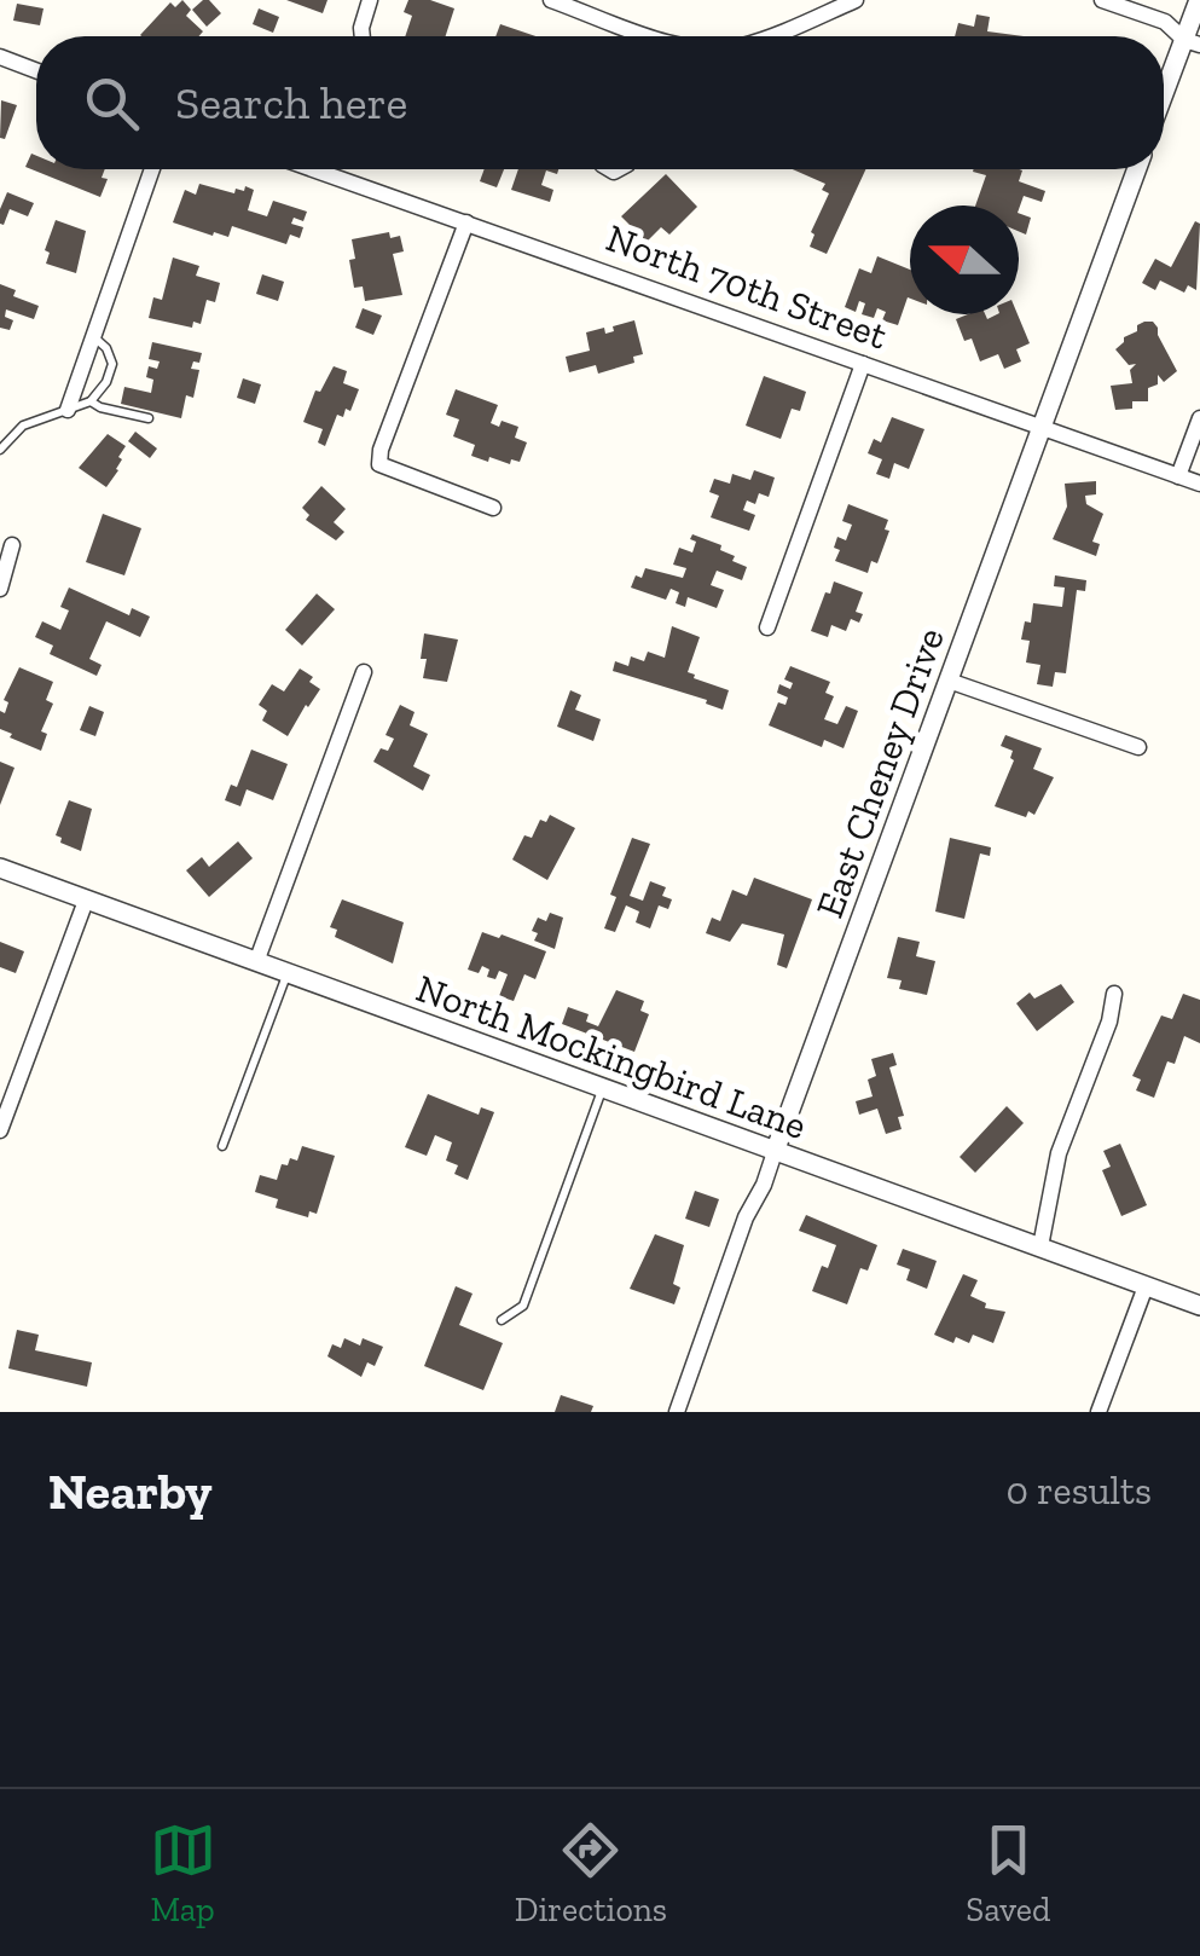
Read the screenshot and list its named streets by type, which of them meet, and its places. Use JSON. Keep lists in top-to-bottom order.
{
  "streets": {
    "street": ["North 70th Street", "East Cheney Drive", "North Mockingbird Lane"]
  },
  "crossings": [
    ["North 70th Street", "East Cheney Drive"],
    ["East Cheney Drive", "North Mockingbird Lane"]
  ],
  "north": "left",
  "page": {
    "search": "Search here",
    "heading": ["Nearby", "0 results"],
    "nav": ["Map", "Directions", "Saved"]
  }
}
